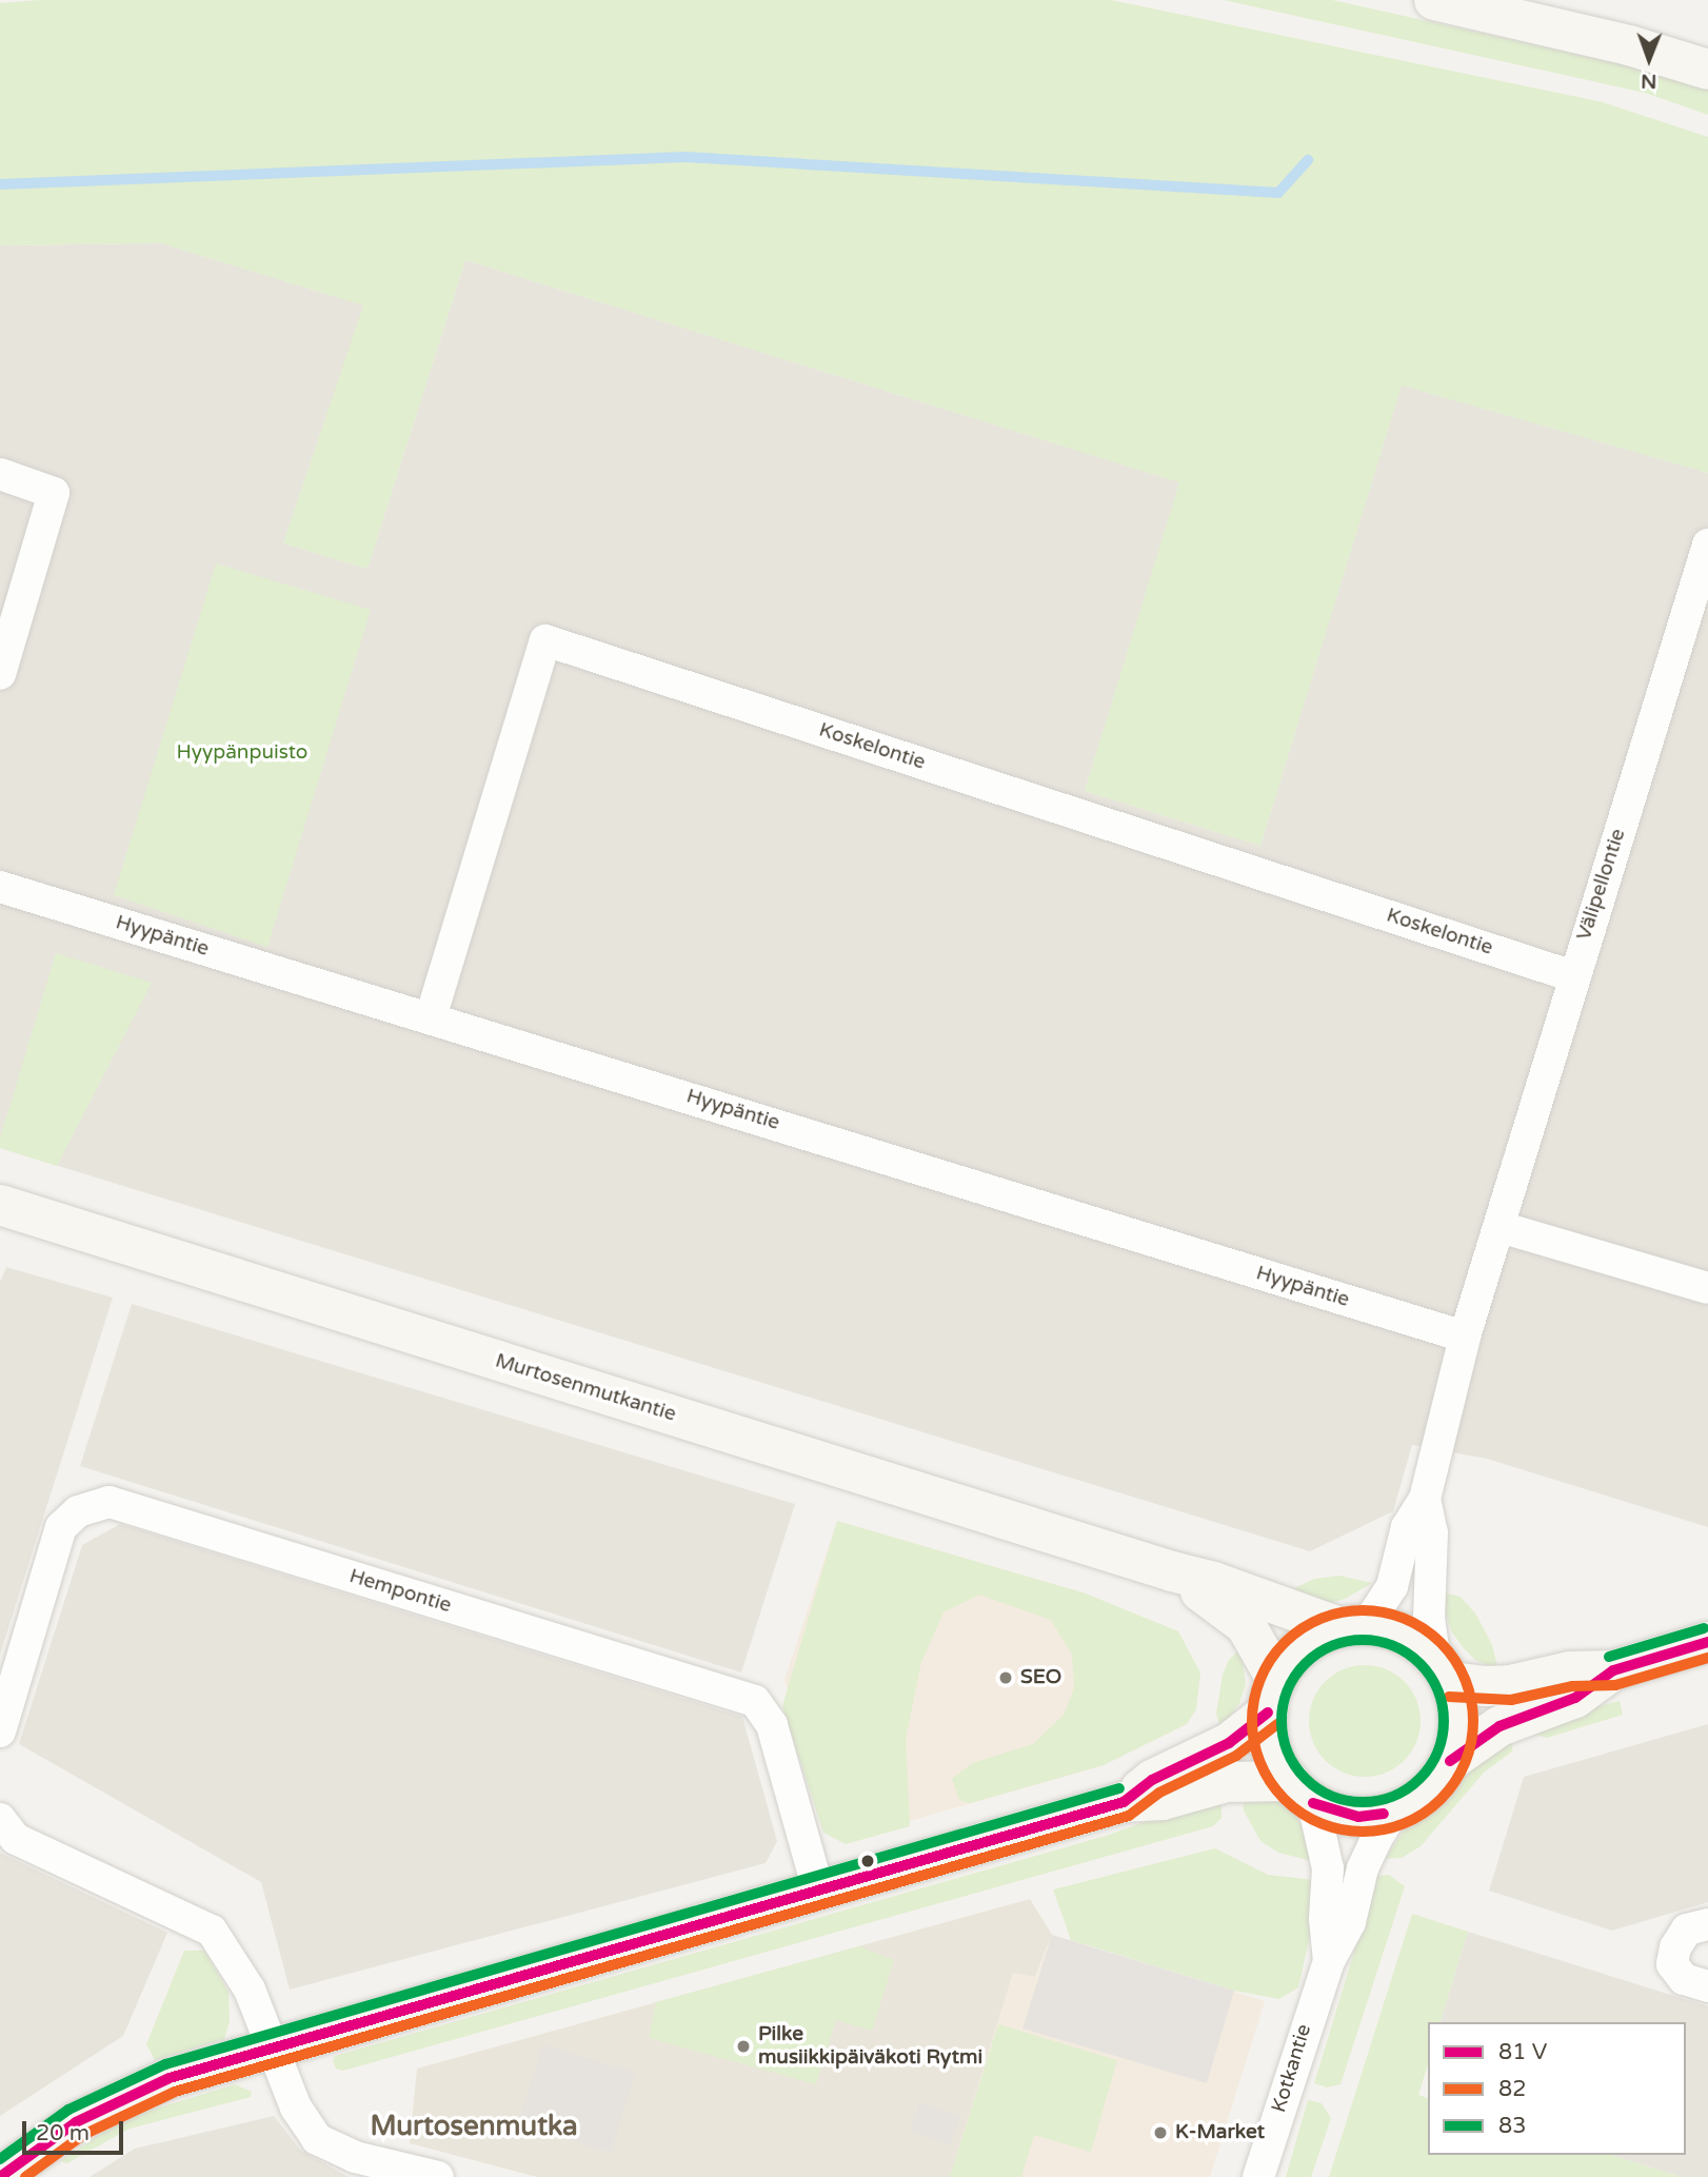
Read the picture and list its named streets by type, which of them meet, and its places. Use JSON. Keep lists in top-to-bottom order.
{
  "streets": {
    "main road": ["Murtosenmutkantie"],
    "street": [
      "Koskelontie",
      "Välipellontie",
      "Hyypäntie",
      "Hempontie",
      "Kotkantie"
    ]
  },
  "crossings": [
    ["Koskelontie", "Välipellontie"],
    ["Koskelontie", "Hyypäntie"],
    ["Välipellontie", "Hyypäntie"],
    ["Välipellontie", "Murtosenmutkantie"],
    ["Välipellontie", "Kotkantie"],
    ["Murtosenmutkantie", "Kotkantie"]
  ],
  "districts": ["Murtosenmutka"],
  "parks": ["Hyypänpuisto"],
  "places": ["SEO", "Pilke musiikkipäiväkoti Rytmi", "K-Market"],
  "lines": ["transit line 82", "transit line 83"],
  "legend": ["81 V", "82", "83"],
  "scale_bar": "20 m",
  "north": "bottom"
}
